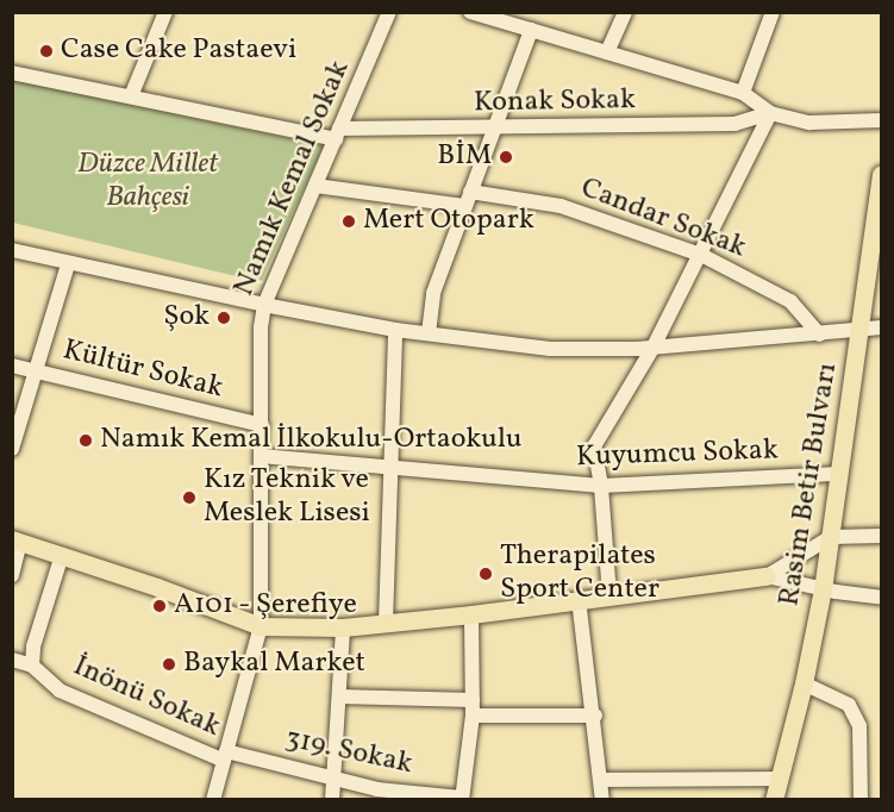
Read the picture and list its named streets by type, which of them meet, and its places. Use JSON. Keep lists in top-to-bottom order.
{
  "streets": {
    "main road": ["Rasim Betir Bulvarı"],
    "street": [
      "Konak Sokak",
      "Namık Kemal Sokak",
      "Candar Sokak",
      "Kültür Sokak",
      "Kuyumcu Sokak",
      "İnönü Sokak",
      "319. Sokak"
    ]
  },
  "crossings": [
    ["Konak Sokak", "Namık Kemal Sokak"],
    ["Namık Kemal Sokak", "Kültür Sokak"],
    ["Namık Kemal Sokak", "Kuyumcu Sokak"],
    ["Namık Kemal Sokak", "İnönü Sokak"],
    ["Namık Kemal Sokak", "319. Sokak"],
    ["Kuyumcu Sokak", "Rasim Betir Bulvarı"],
    ["İnönü Sokak", "319. Sokak"]
  ],
  "parks": ["Düzce Millet Bahçesi"],
  "places": [
    "Case Cake Pastaevi",
    "BİM",
    "Mert Otopark",
    "Şok",
    "Namık Kemal İlkokulu-Ortaokulu",
    "Kız Teknik ve Meslek Lisesi",
    "Therapilates Sport Center",
    "A101 - Şerefiye",
    "Baykal Market"
  ]
}
